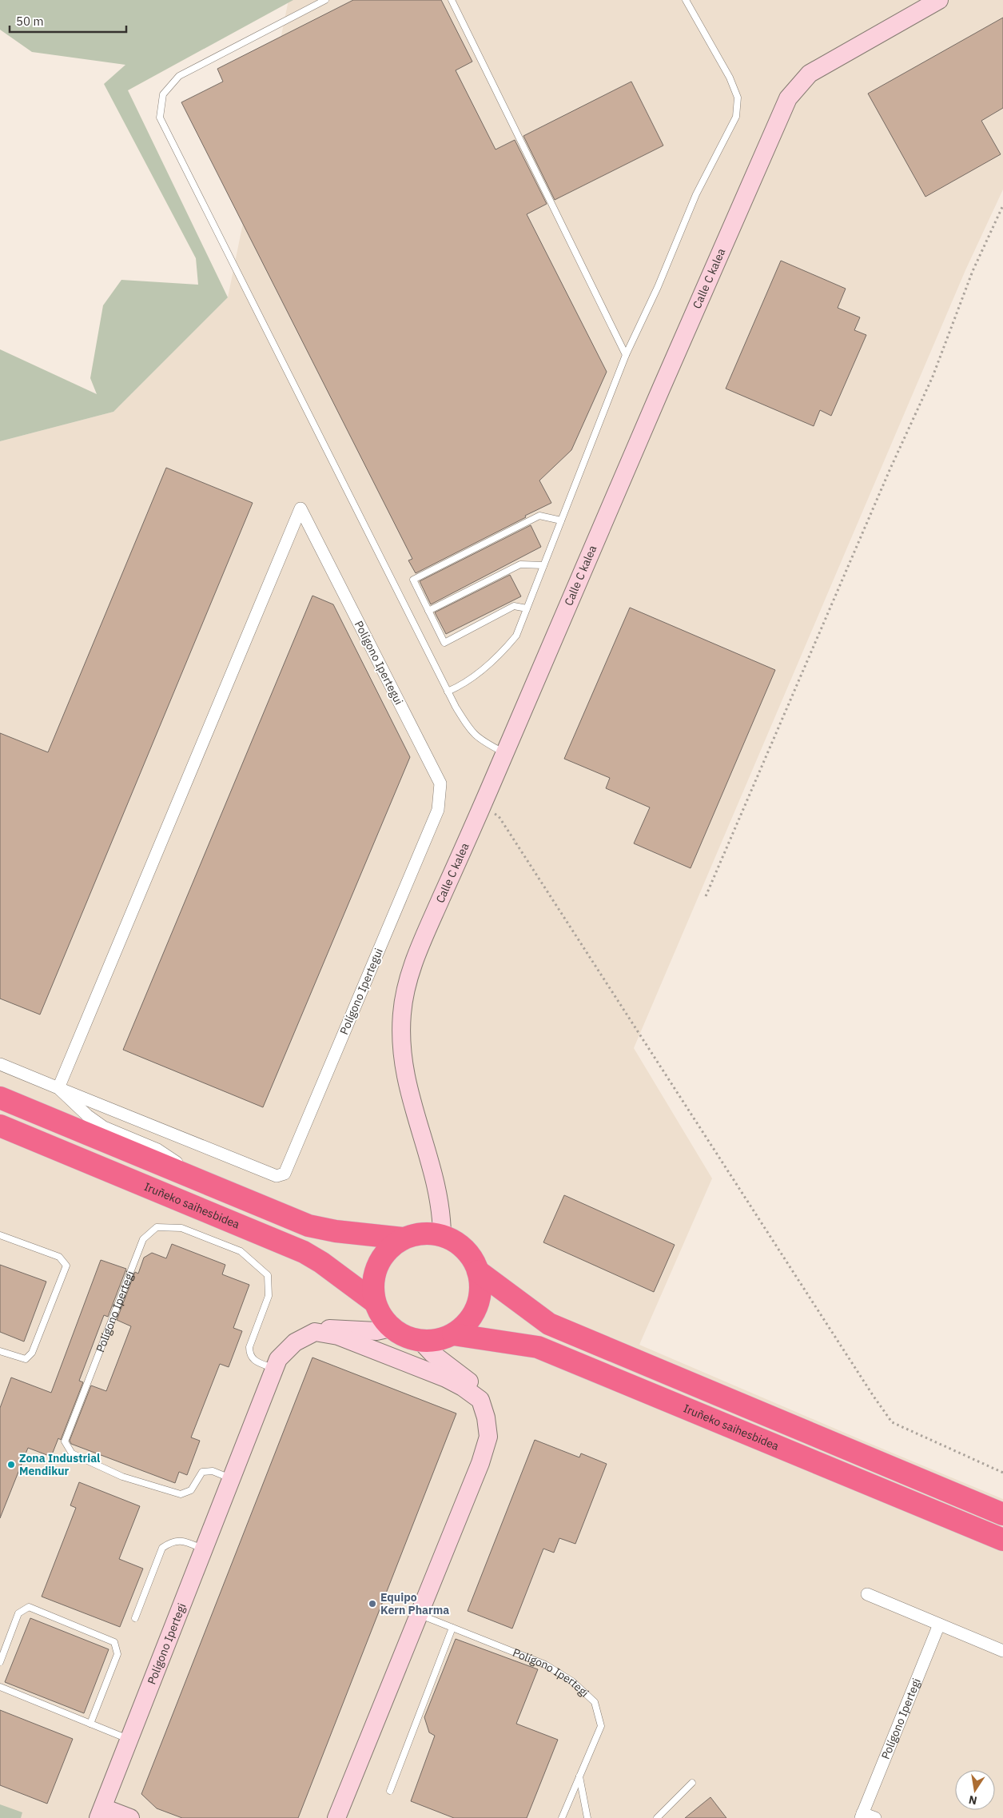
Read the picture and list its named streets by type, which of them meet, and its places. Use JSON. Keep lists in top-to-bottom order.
{
  "streets": {
    "highway": ["Iruñeko saihesbidea"],
    "street": ["Calle C kalea", "Polígono Ipertegui", "Polígono Ipertegi"]
  },
  "crossings": [
    ["Calle C kalea", "Iruñeko saihesbidea"],
    ["Calle C kalea", "Polígono Ipertegi"],
    ["Iruñeko saihesbidea", "Polígono Ipertegi"]
  ],
  "places": ["Zona Industrial Mendikur", "Equipo Kern Pharma"],
  "scale_bar": "50 m",
  "north": "bottom"
}
